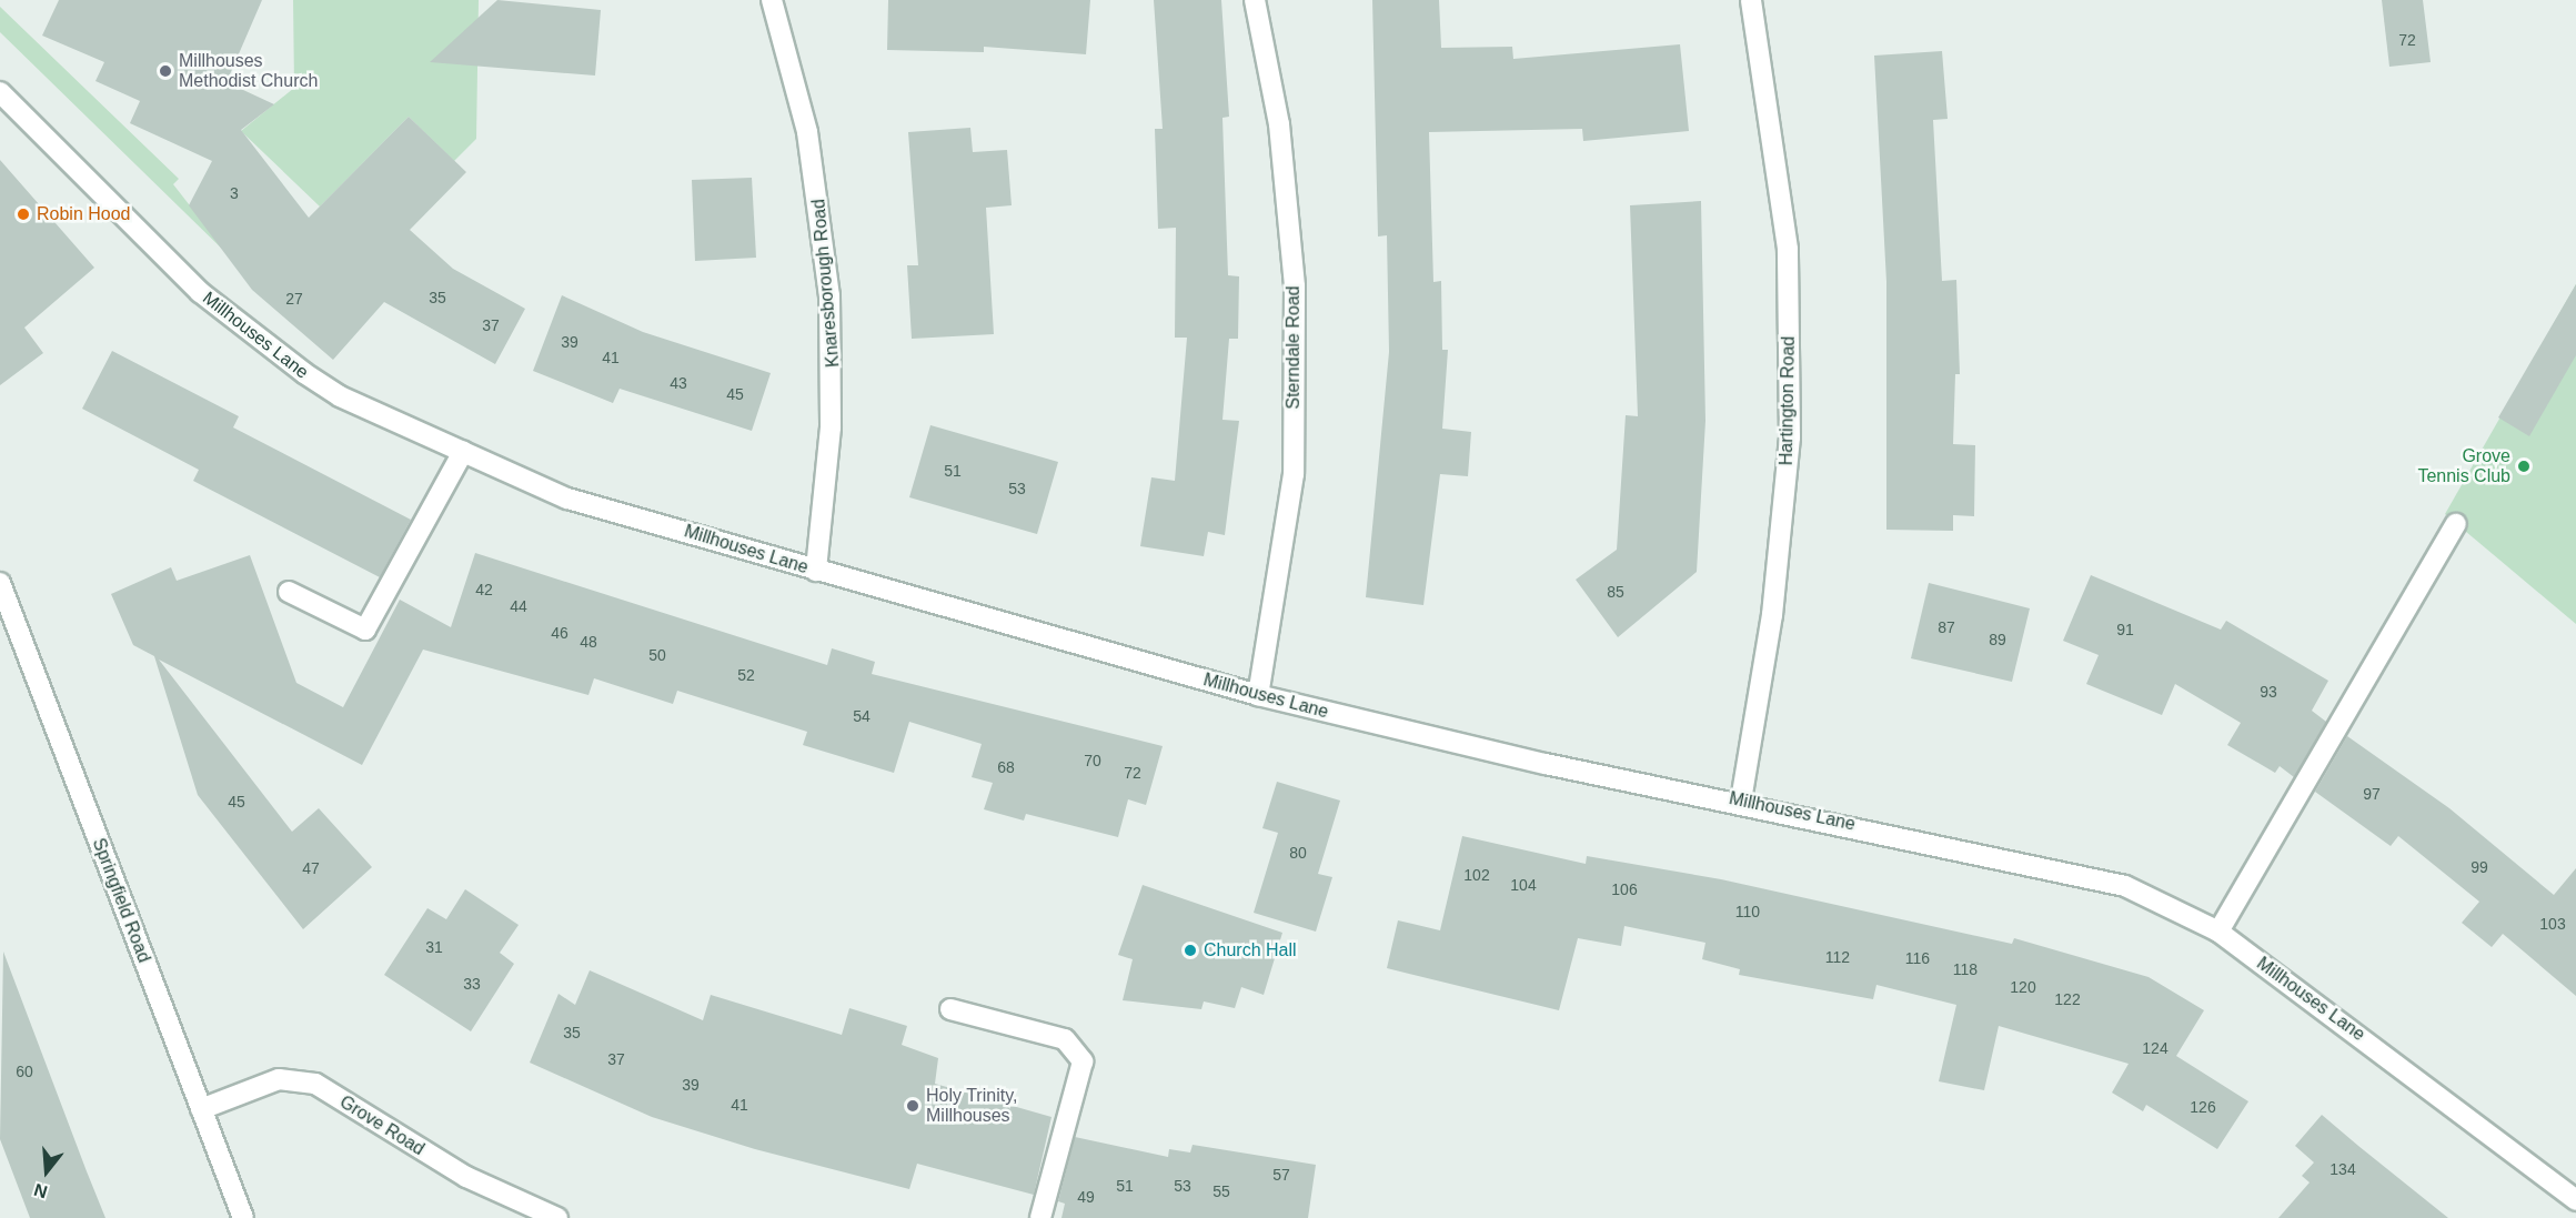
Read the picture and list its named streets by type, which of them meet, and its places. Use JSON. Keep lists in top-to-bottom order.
{
  "streets": {
    "street": [
      "Knaresborough Road",
      "Millhouses Lane",
      "Sterndale Road",
      "Hartington Road",
      "Springfield Road",
      "Grove Road"
    ]
  },
  "crossings": [
    ["Knaresborough Road", "Millhouses Lane"],
    ["Millhouses Lane", "Sterndale Road"],
    ["Millhouses Lane", "Hartington Road"],
    ["Springfield Road", "Grove Road"]
  ],
  "places": [
    "Millhouses Methodist Church",
    "Robin Hood",
    "Grove Tennis Club",
    "Church Hall",
    "Holy Trinity, Millhouses"
  ],
  "house_numbers": [
    "72",
    "3",
    "35",
    "27",
    "37",
    "39",
    "41",
    "43",
    "45",
    "51",
    "53",
    "42",
    "85",
    "44",
    "87",
    "91",
    "46",
    "89",
    "48",
    "50",
    "52",
    "93",
    "54",
    "70",
    "68",
    "72",
    "97",
    "45",
    "80",
    "99",
    "47",
    "102",
    "104",
    "106",
    "110",
    "103",
    "31",
    "112",
    "116",
    "118",
    "33",
    "120",
    "122",
    "35",
    "124",
    "37",
    "60",
    "39",
    "41",
    "126",
    "134",
    "57",
    "51",
    "53",
    "55",
    "49"
  ],
  "north": "bottom"
}
